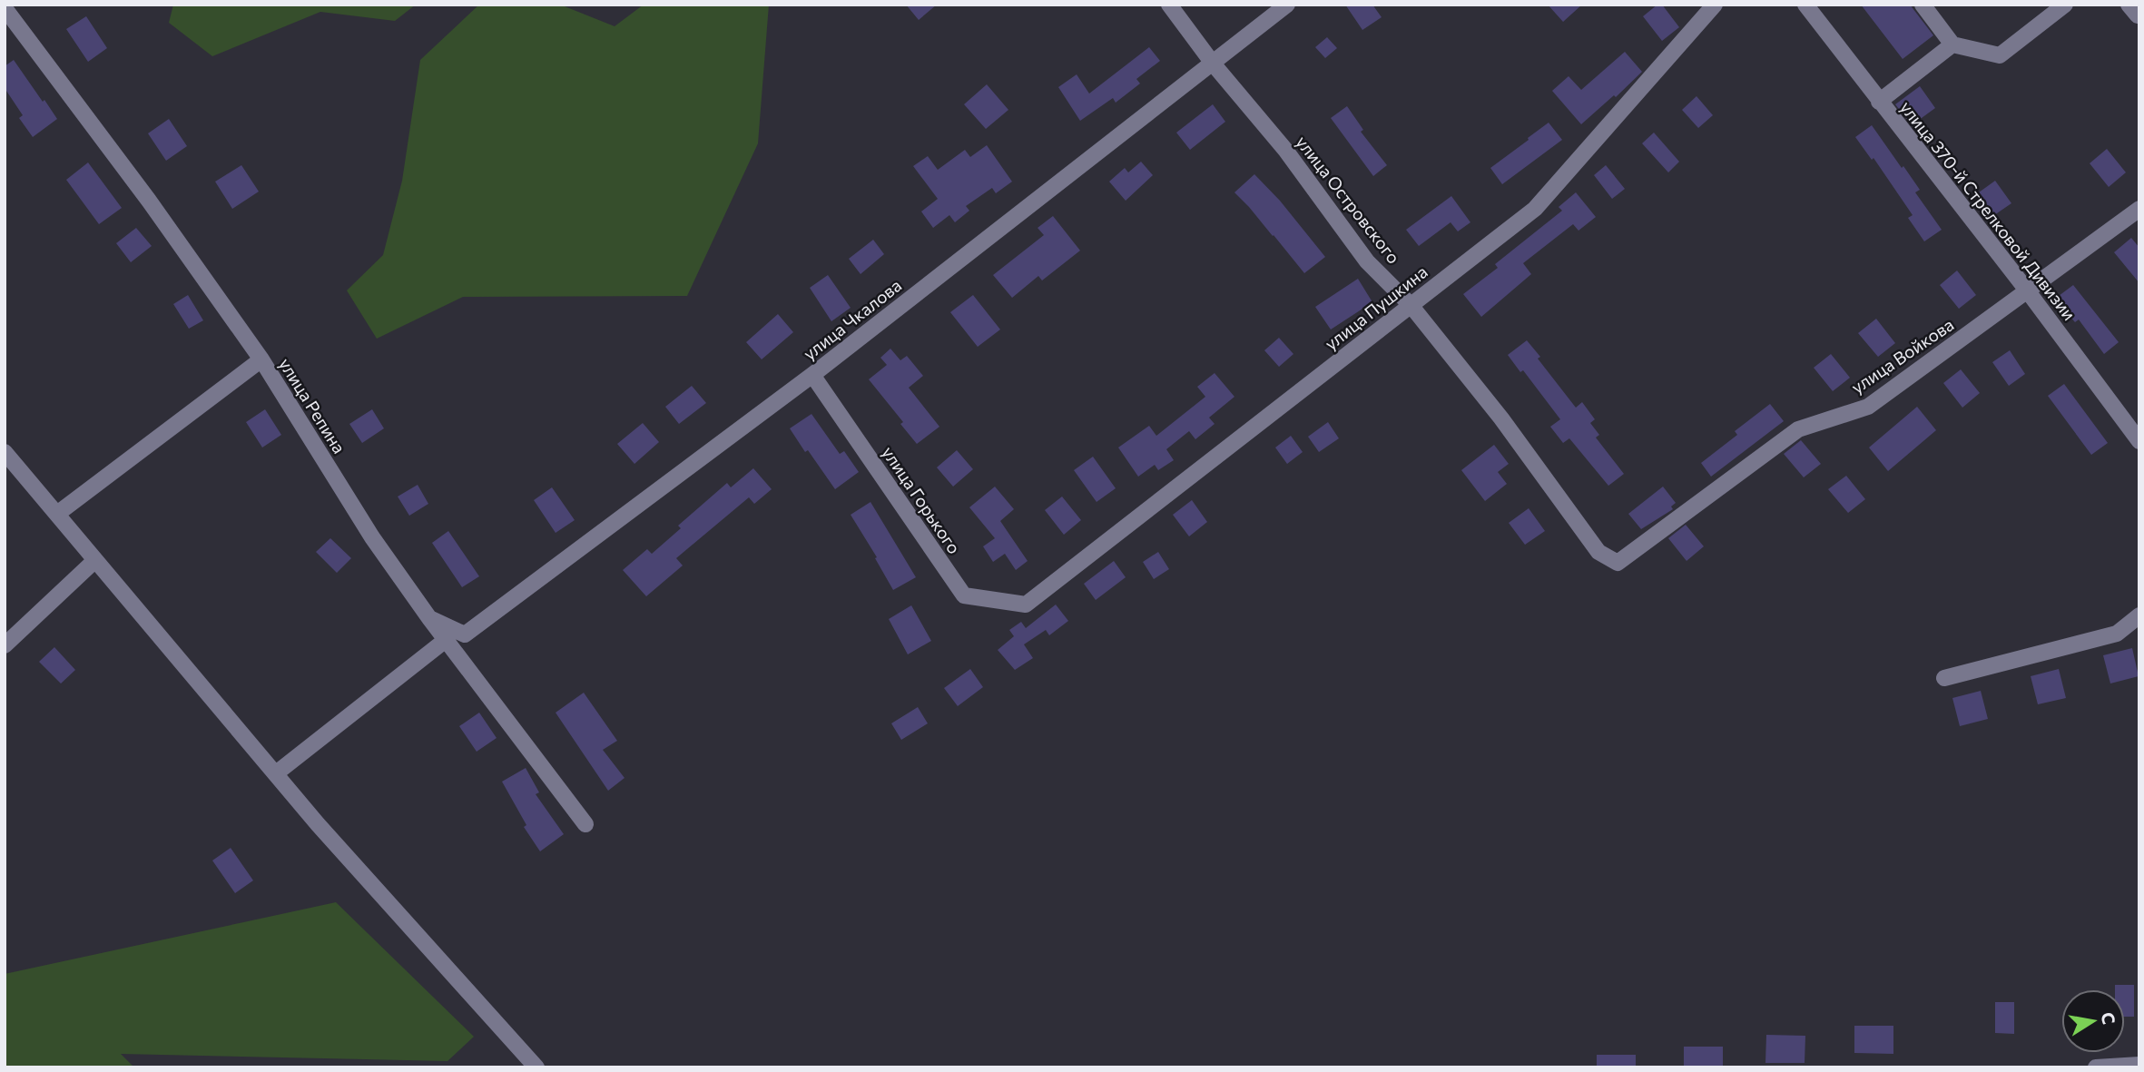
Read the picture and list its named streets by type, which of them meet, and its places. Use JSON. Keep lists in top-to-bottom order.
{
  "streets": {
    "street": [
      "улица Островского",
      "улица 370-й Стрелковой Дивизии",
      "улица Пушкина",
      "улица Чкалова",
      "улица Войкова",
      "улица Репина",
      "улица Горького"
    ]
  },
  "crossings": [
    ["улица Островского", "улица Пушкина"],
    ["улица Островского", "улица Чкалова"],
    ["улица Островского", "улица Войкова"],
    ["улица 370-й Стрелковой Дивизии", "улица Войкова"],
    ["улица Пушкина", "улица Горького"],
    ["улица Чкалова", "улица Репина"],
    ["улица Чкалова", "улица Горького"]
  ],
  "north": "right"
}
